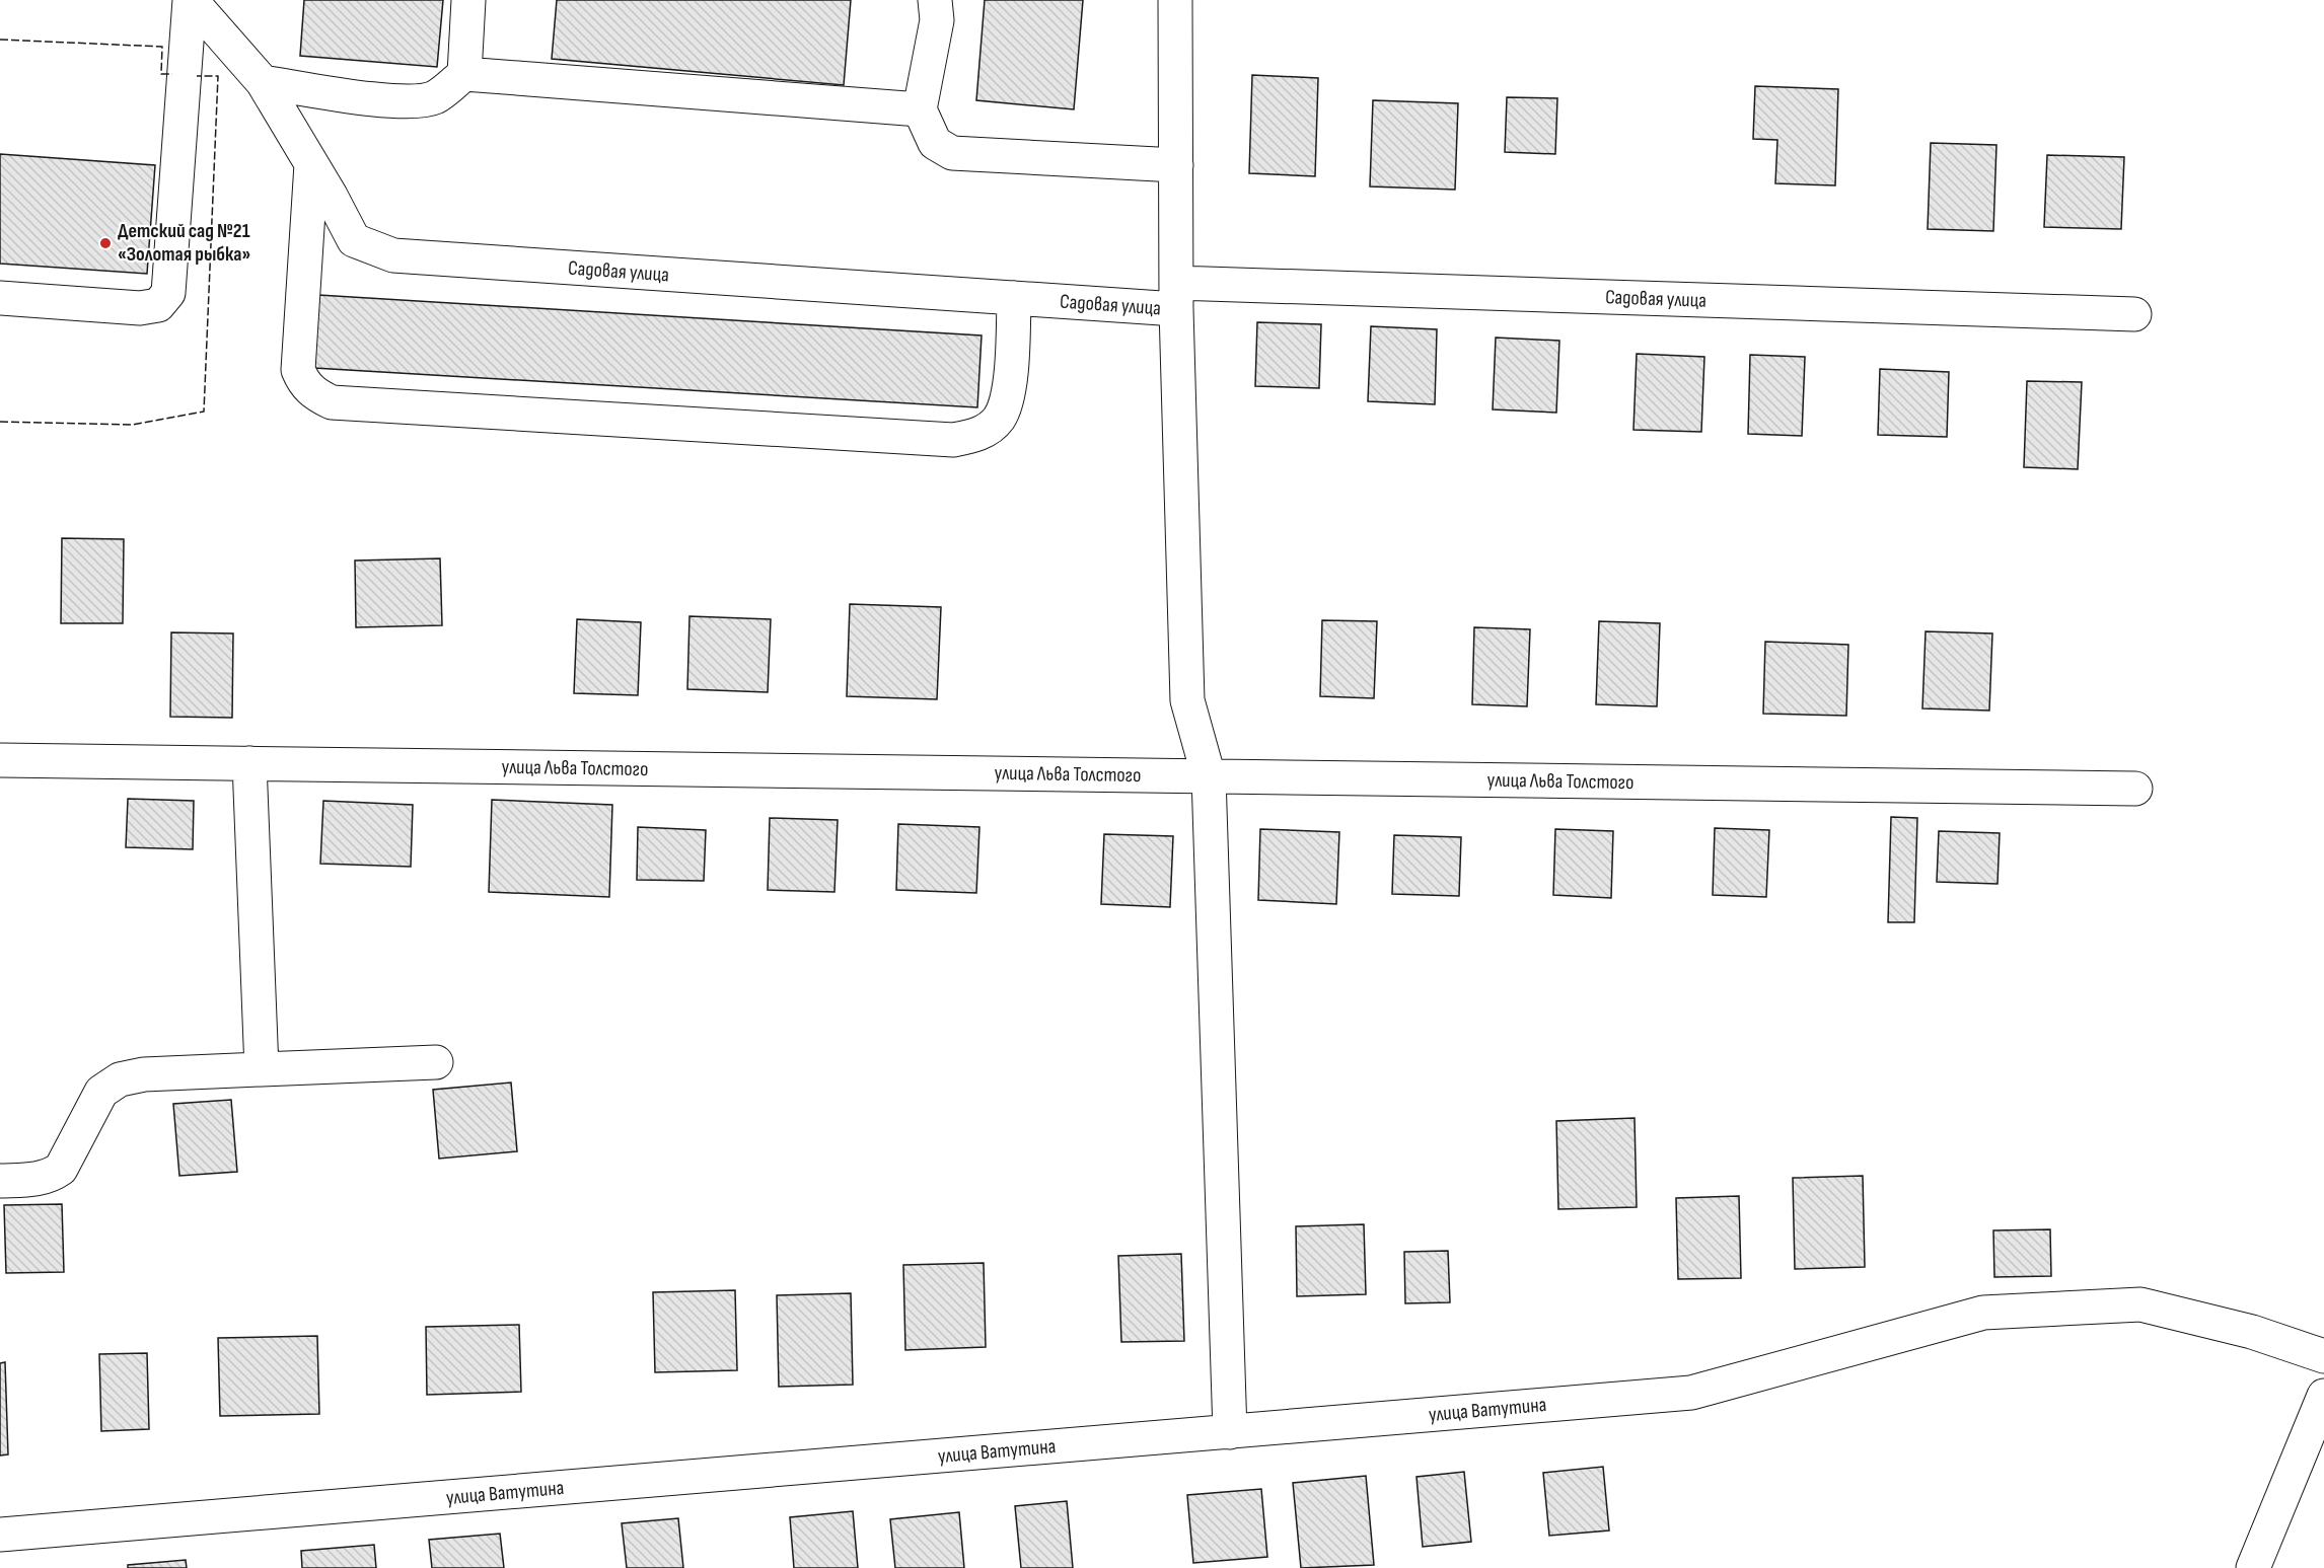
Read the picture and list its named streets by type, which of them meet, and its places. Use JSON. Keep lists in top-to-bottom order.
{
  "streets": {
    "street": ["Садовая улица", "улица Льва Толстого", "улица Ватутина"]
  },
  "places": ["Детский сад №21 «Золотая рыбка»"]
}
